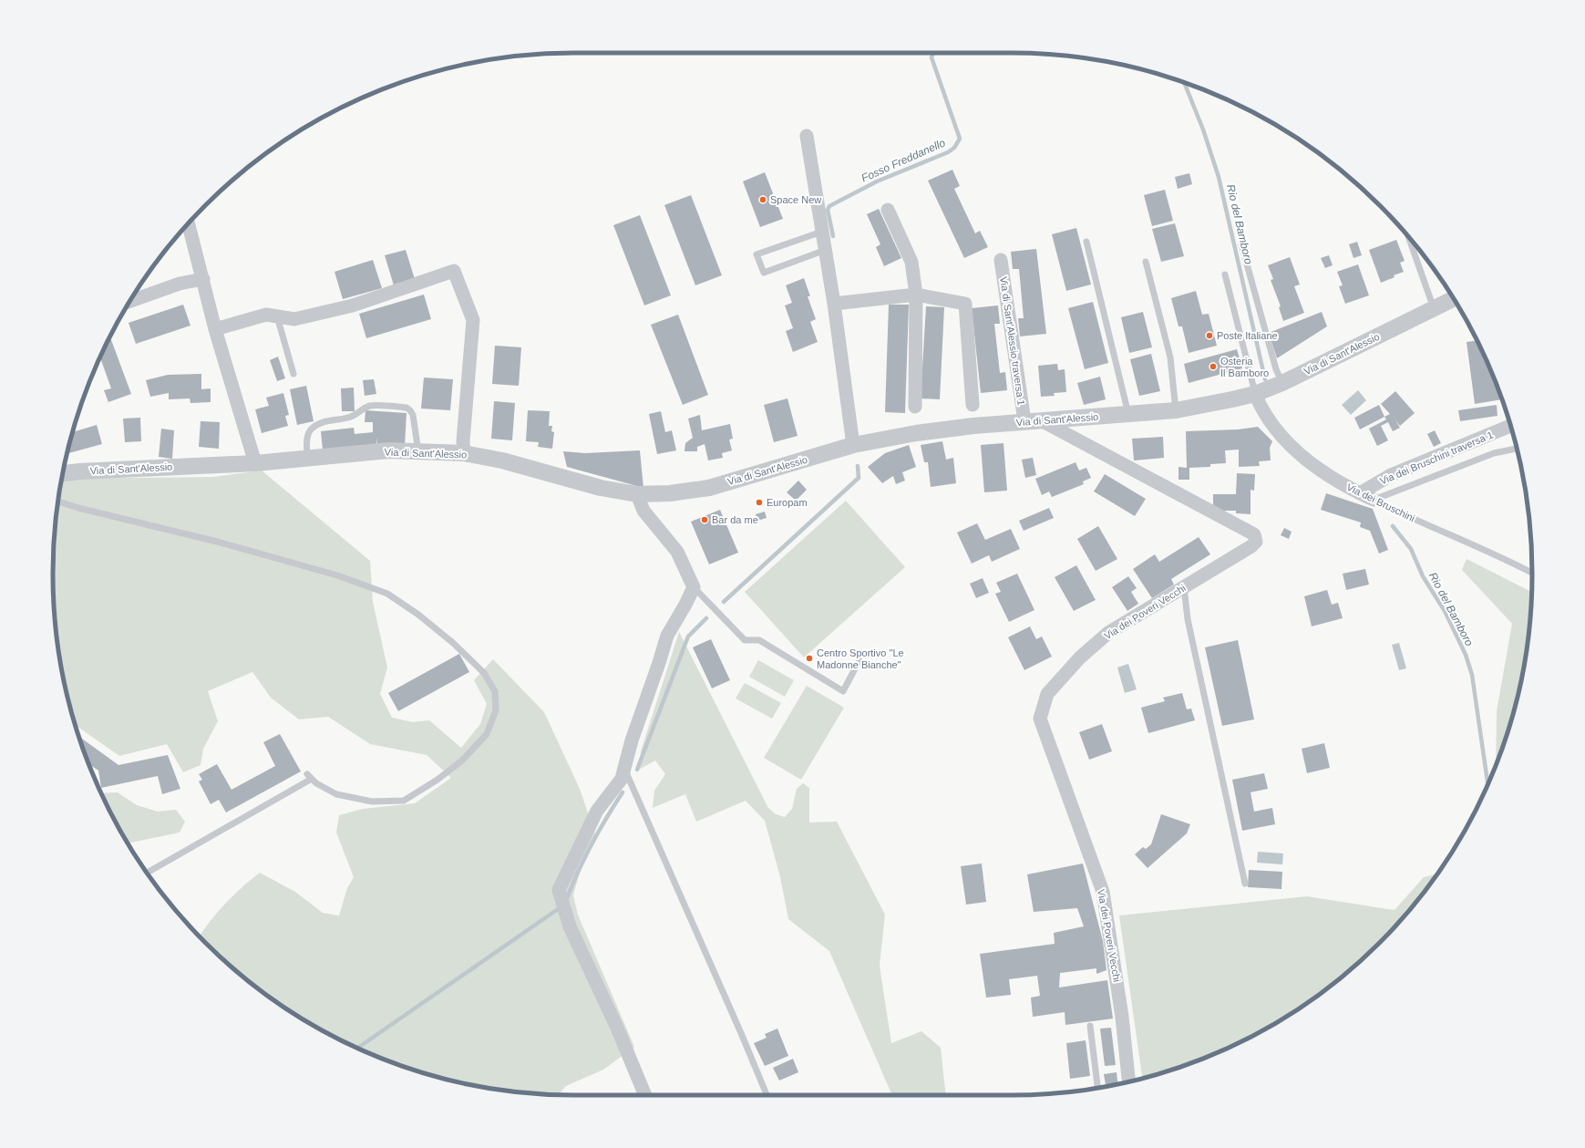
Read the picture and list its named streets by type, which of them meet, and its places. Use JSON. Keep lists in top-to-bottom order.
{
  "streets": {
    "street": [
      "Via di Sant'Alessio traversa 1",
      "Via di Sant'Alessio",
      "Via dei Bruschini traversa 1",
      "Via dei Bruschini",
      "Via dei Poveri Vecchi"
    ]
  },
  "crossings": [
    ["Via di Sant'Alessio traversa 1", "Via di Sant'Alessio"],
    ["Via di Sant'Alessio", "Via dei Bruschini"],
    ["Via di Sant'Alessio", "Via dei Poveri Vecchi"],
    ["Via dei Bruschini traversa 1", "Via dei Bruschini"]
  ],
  "water": ["Fosso Freddanello", "Rio del Bamboro"],
  "places": [
    "Space New",
    "Poste Italiane",
    "Osteria Il Bamboro",
    "Europam",
    "Bar da me",
    "Centro Sportivo \"Le Madonne Bianche\""
  ]
}
